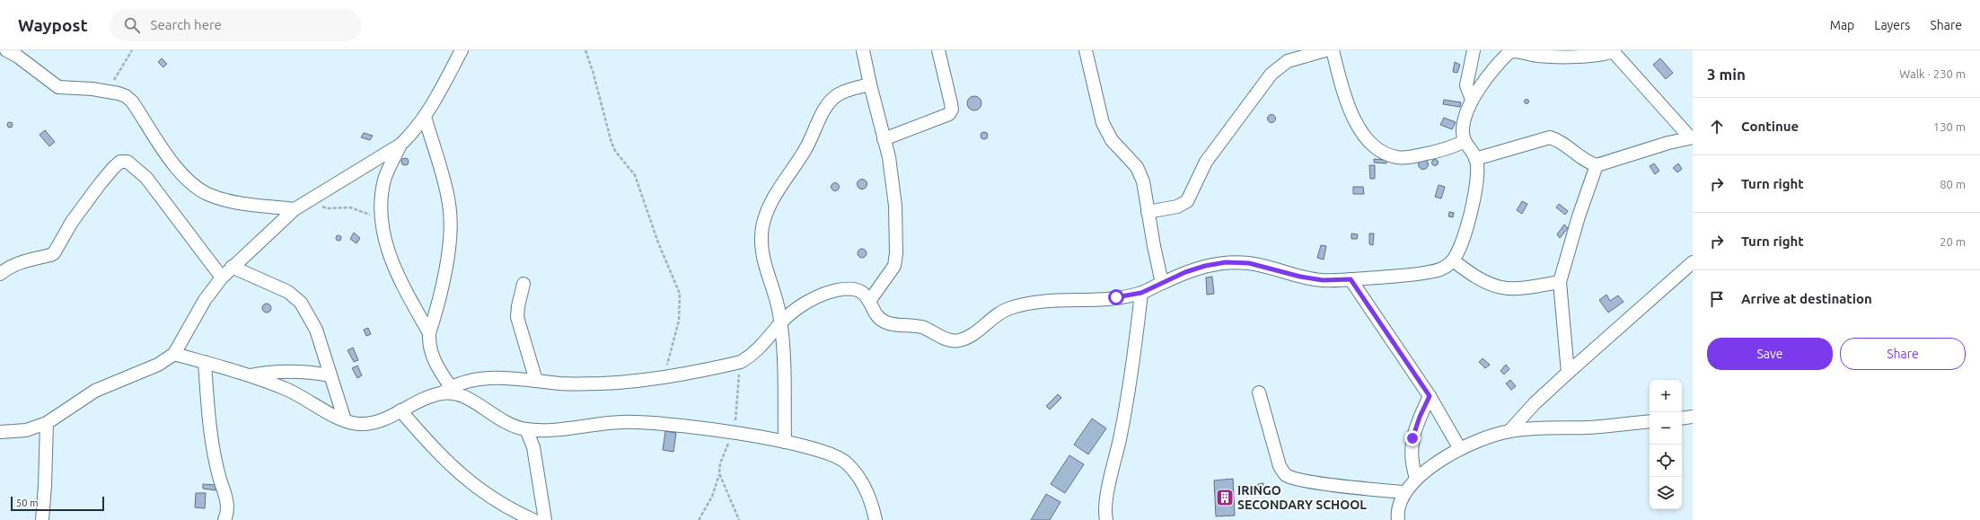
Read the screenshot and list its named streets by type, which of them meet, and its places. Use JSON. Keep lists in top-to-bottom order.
{
  "places": {
    "building": ["IRINGO SECONDARY SCHOOL"]
  },
  "scale_bar": "50 m",
  "page": {
    "header": "Waypost",
    "search": "Search here",
    "nav": ["Map", "Layers", "Share"],
    "heading": ["3 min", "Walk · 230 m"],
    "list": [
      ["Continue", "130 m"],
      ["Turn right", "80 m"],
      ["Turn right", "20 m"],
      "Arrive at destination"
    ],
    "buttons": ["Save", "Share"],
    "map_buttons": ["+", "−"],
    "scale": "50 m"
  }
}
